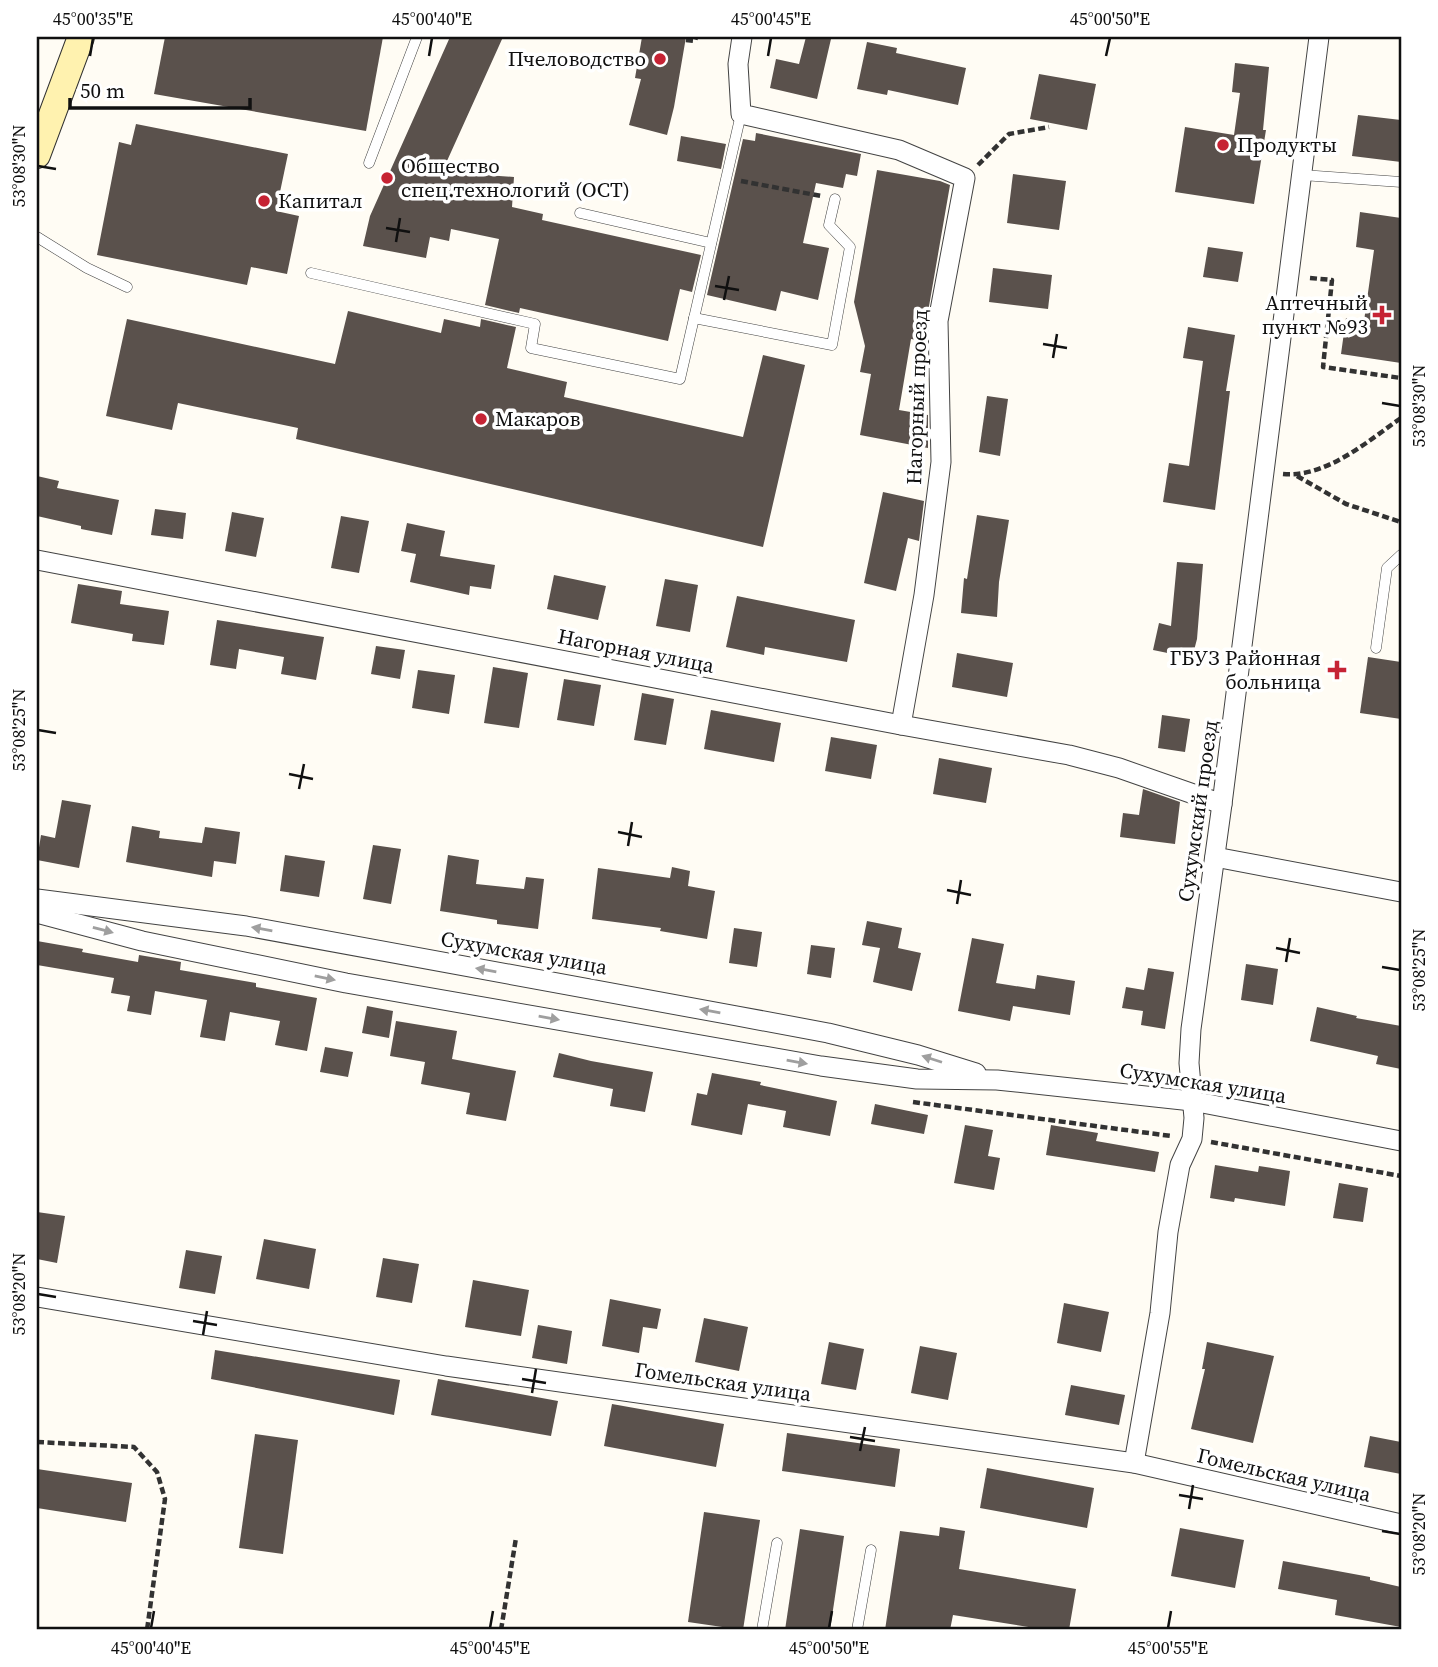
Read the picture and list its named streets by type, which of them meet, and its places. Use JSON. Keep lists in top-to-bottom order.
{
  "streets": {
    "street": [
      "Нагорный проезд",
      "Нагорная улица",
      "Сухумский проезд",
      "Сухумская улица",
      "Гомельская улица"
    ]
  },
  "crossings": [
    ["Нагорный проезд", "Нагорная улица"],
    ["Нагорная улица", "Сухумский проезд"],
    ["Сухумский проезд", "Сухумская улица"],
    ["Сухумский проезд", "Гомельская улица"]
  ],
  "places": {
    "other": [
      "Пчеловодство",
      "Продукты",
      "Общество спец.технологий (ОСТ)",
      "Капитал",
      "Макаров"
    ],
    "health": ["Аптечный пункт №93", "ГБУЗ Районная больница"]
  },
  "scale_bar": "50 m",
  "coordinates": [
    "45°00'35\"E",
    "45°00'40\"E",
    "45°00'45\"E",
    "45°00'50\"E",
    "53°08'30\"N",
    "53°08'25\"N",
    "53°08'20\"N",
    "45°00'55\"E"
  ]
}
